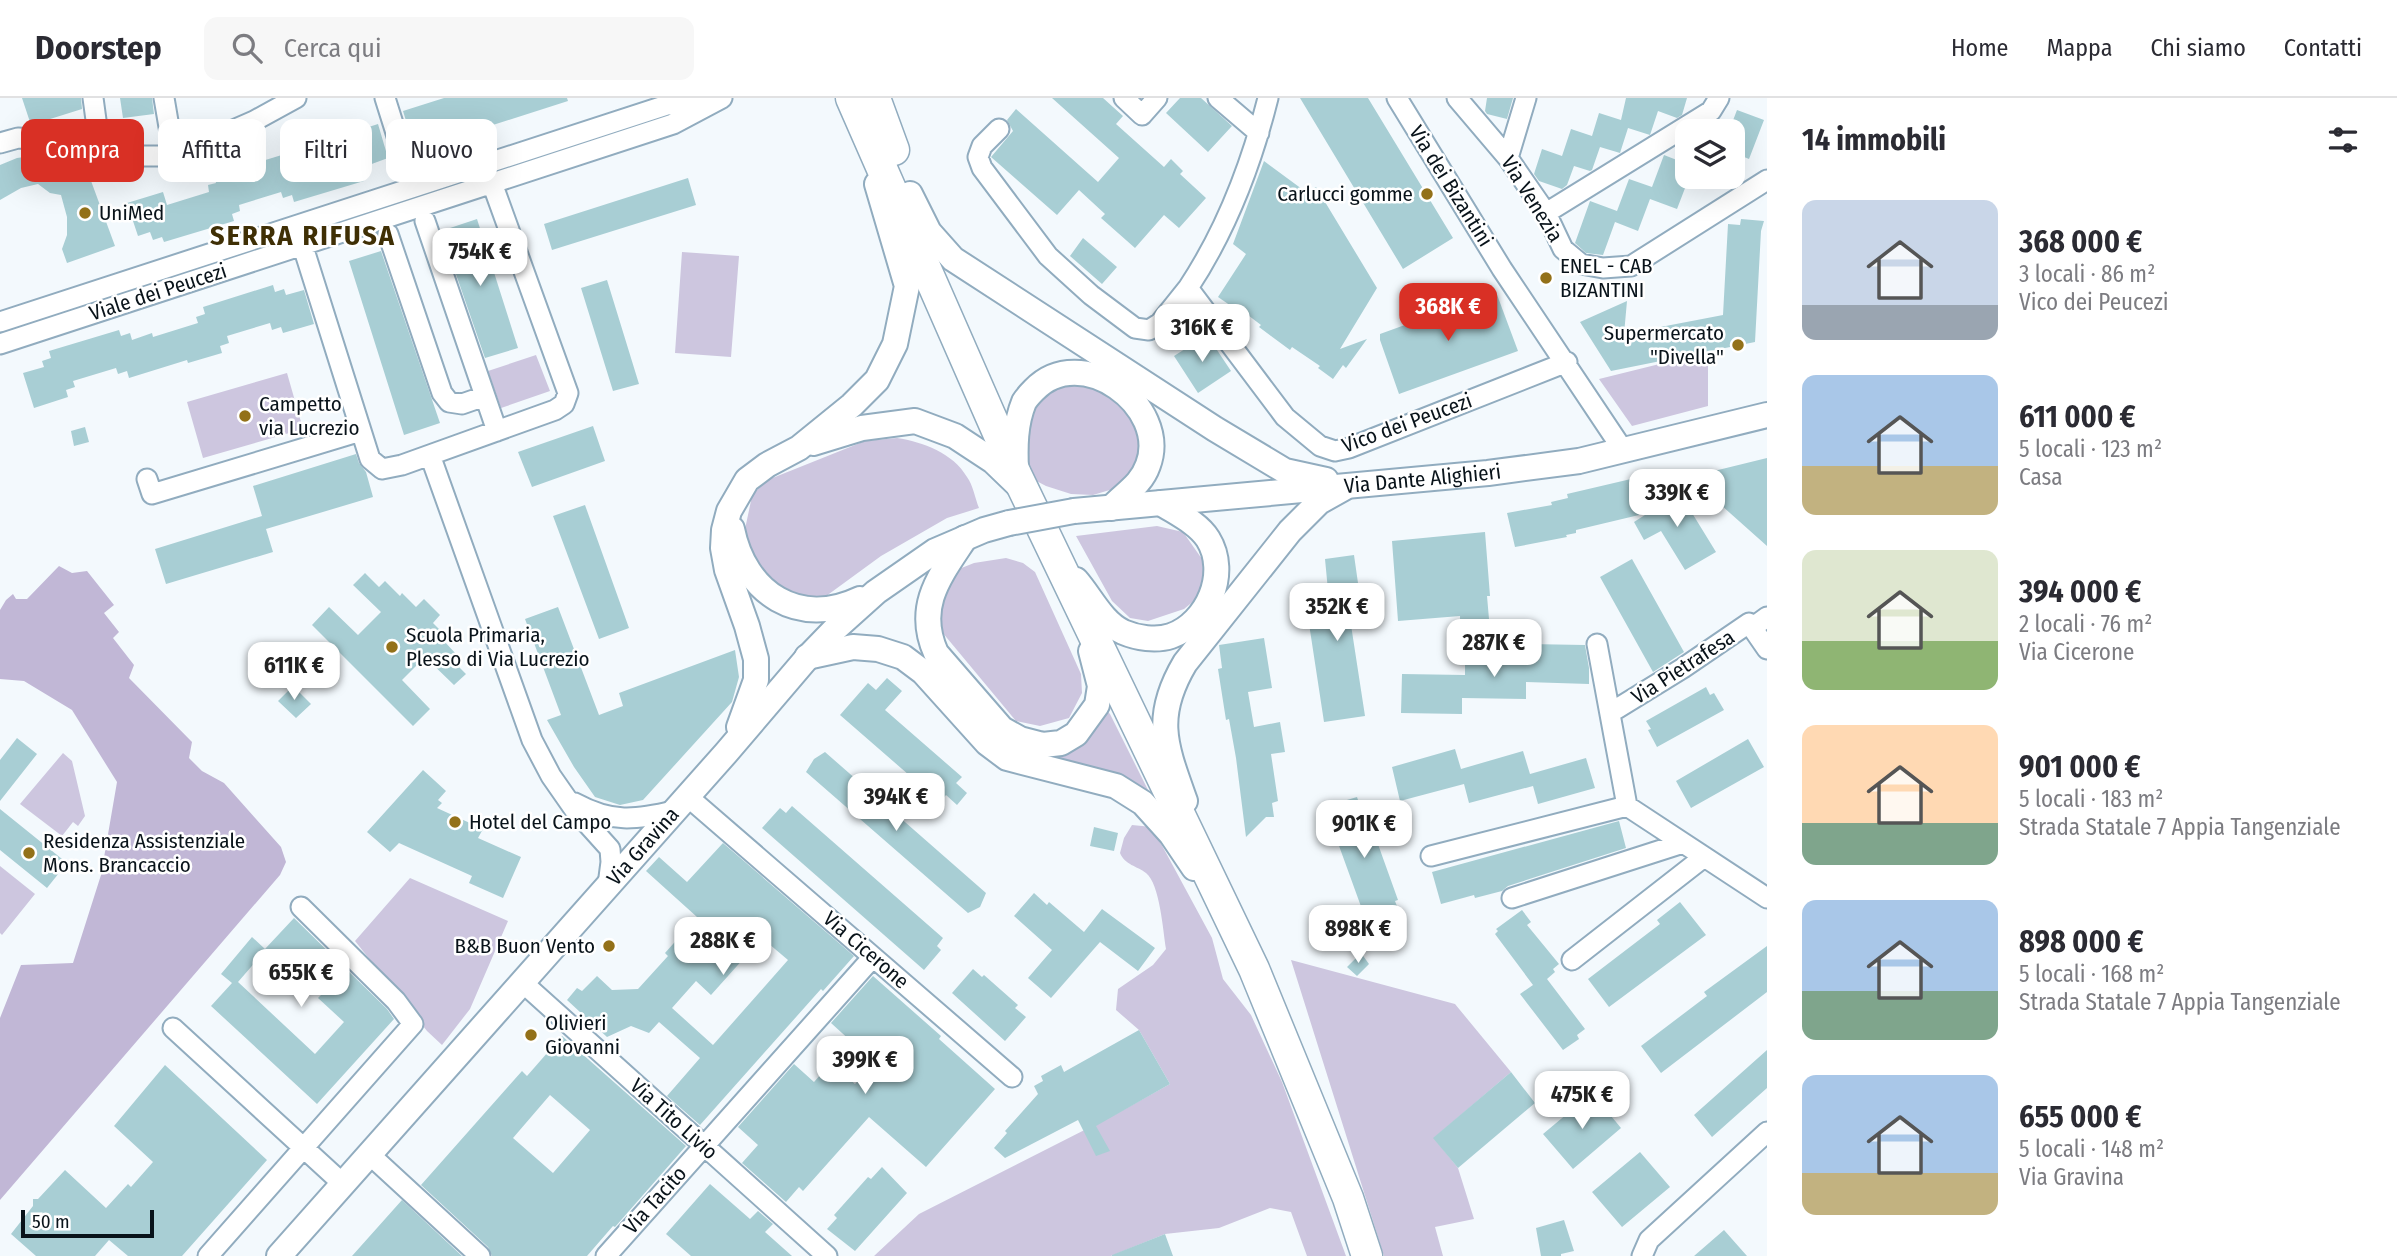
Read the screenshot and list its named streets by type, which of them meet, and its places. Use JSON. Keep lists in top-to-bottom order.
{
  "streets": {
    "main road": ["Via Dante Alighieri", "Via Gravina"],
    "street": [
      "Via dei Bizantini",
      "Via Venezia",
      "Viale dei Peucezi",
      "Vico dei Peucezi",
      "Via Pietrafesa",
      "Via Cicerone",
      "Via Tito Livio",
      "Via Tacito"
    ]
  },
  "crossings": [
    ["Via dei Bizantini", "Vico dei Peucezi"],
    ["Via dei Bizantini", "Via Dante Alighieri"],
    ["Via Dante Alighieri", "Via Gravina"],
    ["Via Gravina", "Via Cicerone"],
    ["Via Gravina", "Via Tito Livio"],
    ["Via Cicerone", "Via Tacito"],
    ["Via Tito Livio", "Via Tacito"]
  ],
  "districts": ["SERRA RIFUSA"],
  "places": [
    "Carlucci gomme",
    "UniMed",
    "ENEL - CAB BIZANTINI",
    "Supermercato \"Divella\"",
    "Campetto via Lucrezio",
    "Scuola Primaria, Plesso di Via Lucrezio",
    "Hotel del Campo",
    "Residenza Assistenziale Mons. Brancaccio",
    "B&B Buon Vento",
    "Olivieri Giovanni"
  ],
  "scale_bar": "50 m",
  "page": {
    "header": "Doorstep",
    "search": "Cerca qui",
    "nav": [
      "Home",
      "Mappa",
      "Chi siamo",
      "Contatti"
    ],
    "heading": "14 immobili",
    "chip": [
      "Compra",
      "Affitta",
      "Filtri",
      "Nuovo"
    ],
    "list": [
      {
        "name": "368 000 €",
        "note": "3 locali · 86 m² · Vico dei Peucezi"
      },
      {
        "name": "611 000 €",
        "note": "5 locali · 123 m² · Casa"
      },
      {
        "name": "394 000 €",
        "note": "2 locali · 76 m² · Via Cicerone"
      },
      {
        "name": "901 000 €",
        "note": "5 locali · 183 m² · Strada Statale 7 Appia Tangenziale"
      },
      {
        "name": "898 000 €",
        "note": "5 locali · 168 m² · Strada Statale 7 Appia Tangenziale"
      },
      {
        "name": "655 000 €",
        "note": "5 locali · 148 m² · Via Gravina"
      }
    ],
    "price": [
      "754K €",
      "368K €",
      "316K €",
      "339K €",
      "352K €",
      "287K €",
      "611K €",
      "394K €",
      "901K €",
      "898K €",
      "288K €",
      "655K €",
      "399K €",
      "475K €"
    ],
    "scale": "50 m"
  }
}
